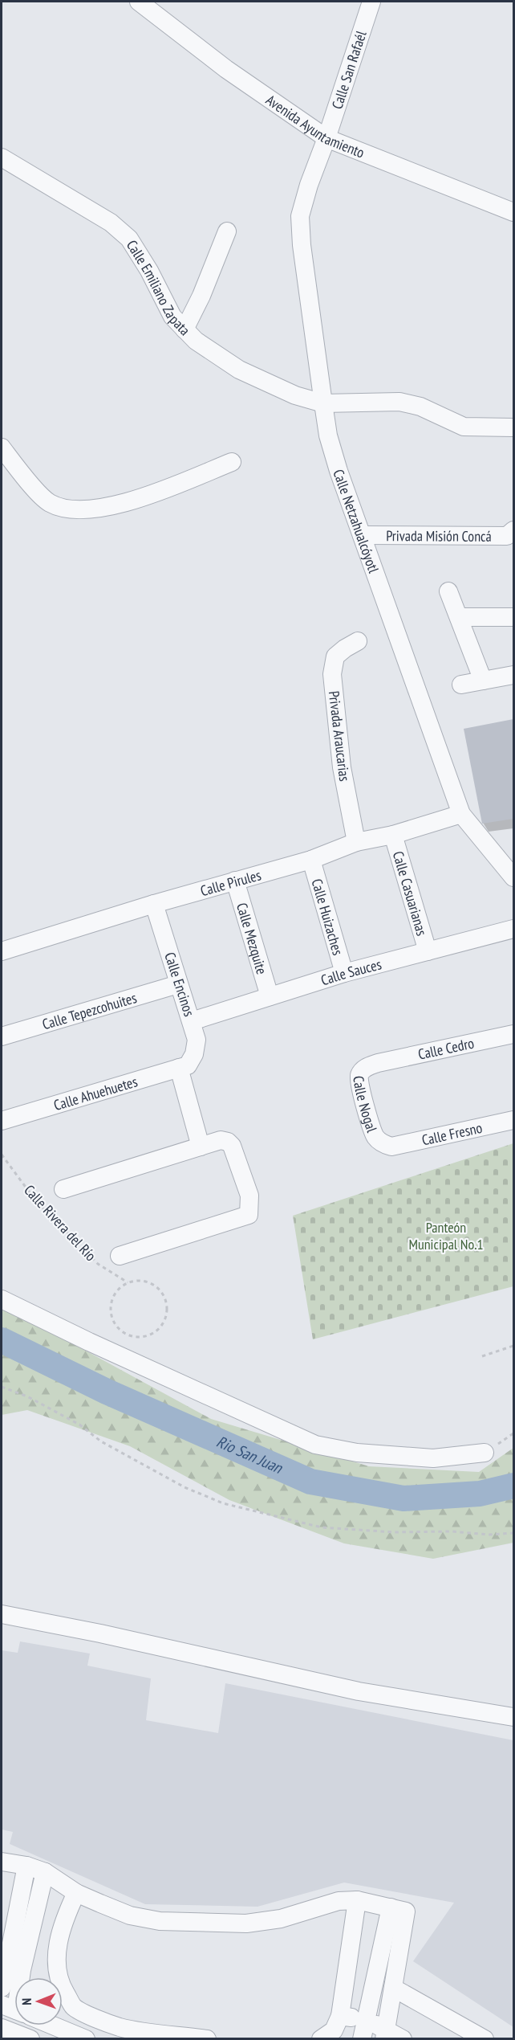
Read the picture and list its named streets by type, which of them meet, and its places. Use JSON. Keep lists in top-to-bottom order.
{
  "streets": {
    "street": [
      "Calle San Rafaél",
      "Avenida Ayuntamiento",
      "Calle Emiliano Zapata",
      "Calle Netzahualcóyotl",
      "Privada Misión Concá",
      "Privada Araucarias",
      "Calle Pirules",
      "Calle Casuarianas",
      "Calle Huizaches",
      "Calle Mezquite",
      "Calle Sauces",
      "Calle Encinos",
      "Calle Tepezcohuites",
      "Calle Cedro",
      "Calle Ahuehuetes",
      "Calle Nogal",
      "Calle Fresno"
    ],
    "path": ["Calle Rivera del Río"]
  },
  "crossings": [
    ["Calle San Rafaél", "Avenida Ayuntamiento"],
    ["Calle San Rafaél", "Calle Netzahualcóyotl"],
    ["Avenida Ayuntamiento", "Calle Netzahualcóyotl"],
    ["Calle Emiliano Zapata", "Calle Netzahualcóyotl"],
    ["Calle Netzahualcóyotl", "Privada Misión Concá"],
    ["Calle Netzahualcóyotl", "Calle Pirules"],
    ["Privada Araucarias", "Calle Pirules"],
    ["Calle Pirules", "Calle Casuarianas"],
    ["Calle Pirules", "Calle Huizaches"],
    ["Calle Pirules", "Calle Mezquite"],
    ["Calle Pirules", "Calle Encinos"],
    ["Calle Casuarianas", "Calle Sauces"],
    ["Calle Huizaches", "Calle Sauces"],
    ["Calle Mezquite", "Calle Sauces"],
    ["Calle Sauces", "Calle Encinos"],
    ["Calle Encinos", "Calle Tepezcohuites"],
    ["Calle Encinos", "Calle Ahuehuetes"],
    ["Calle Cedro", "Calle Nogal"],
    ["Calle Nogal", "Calle Fresno"]
  ],
  "water": ["Rio San Juan"],
  "parks": ["Panteón Municipal No.1"],
  "north": "left"
}
